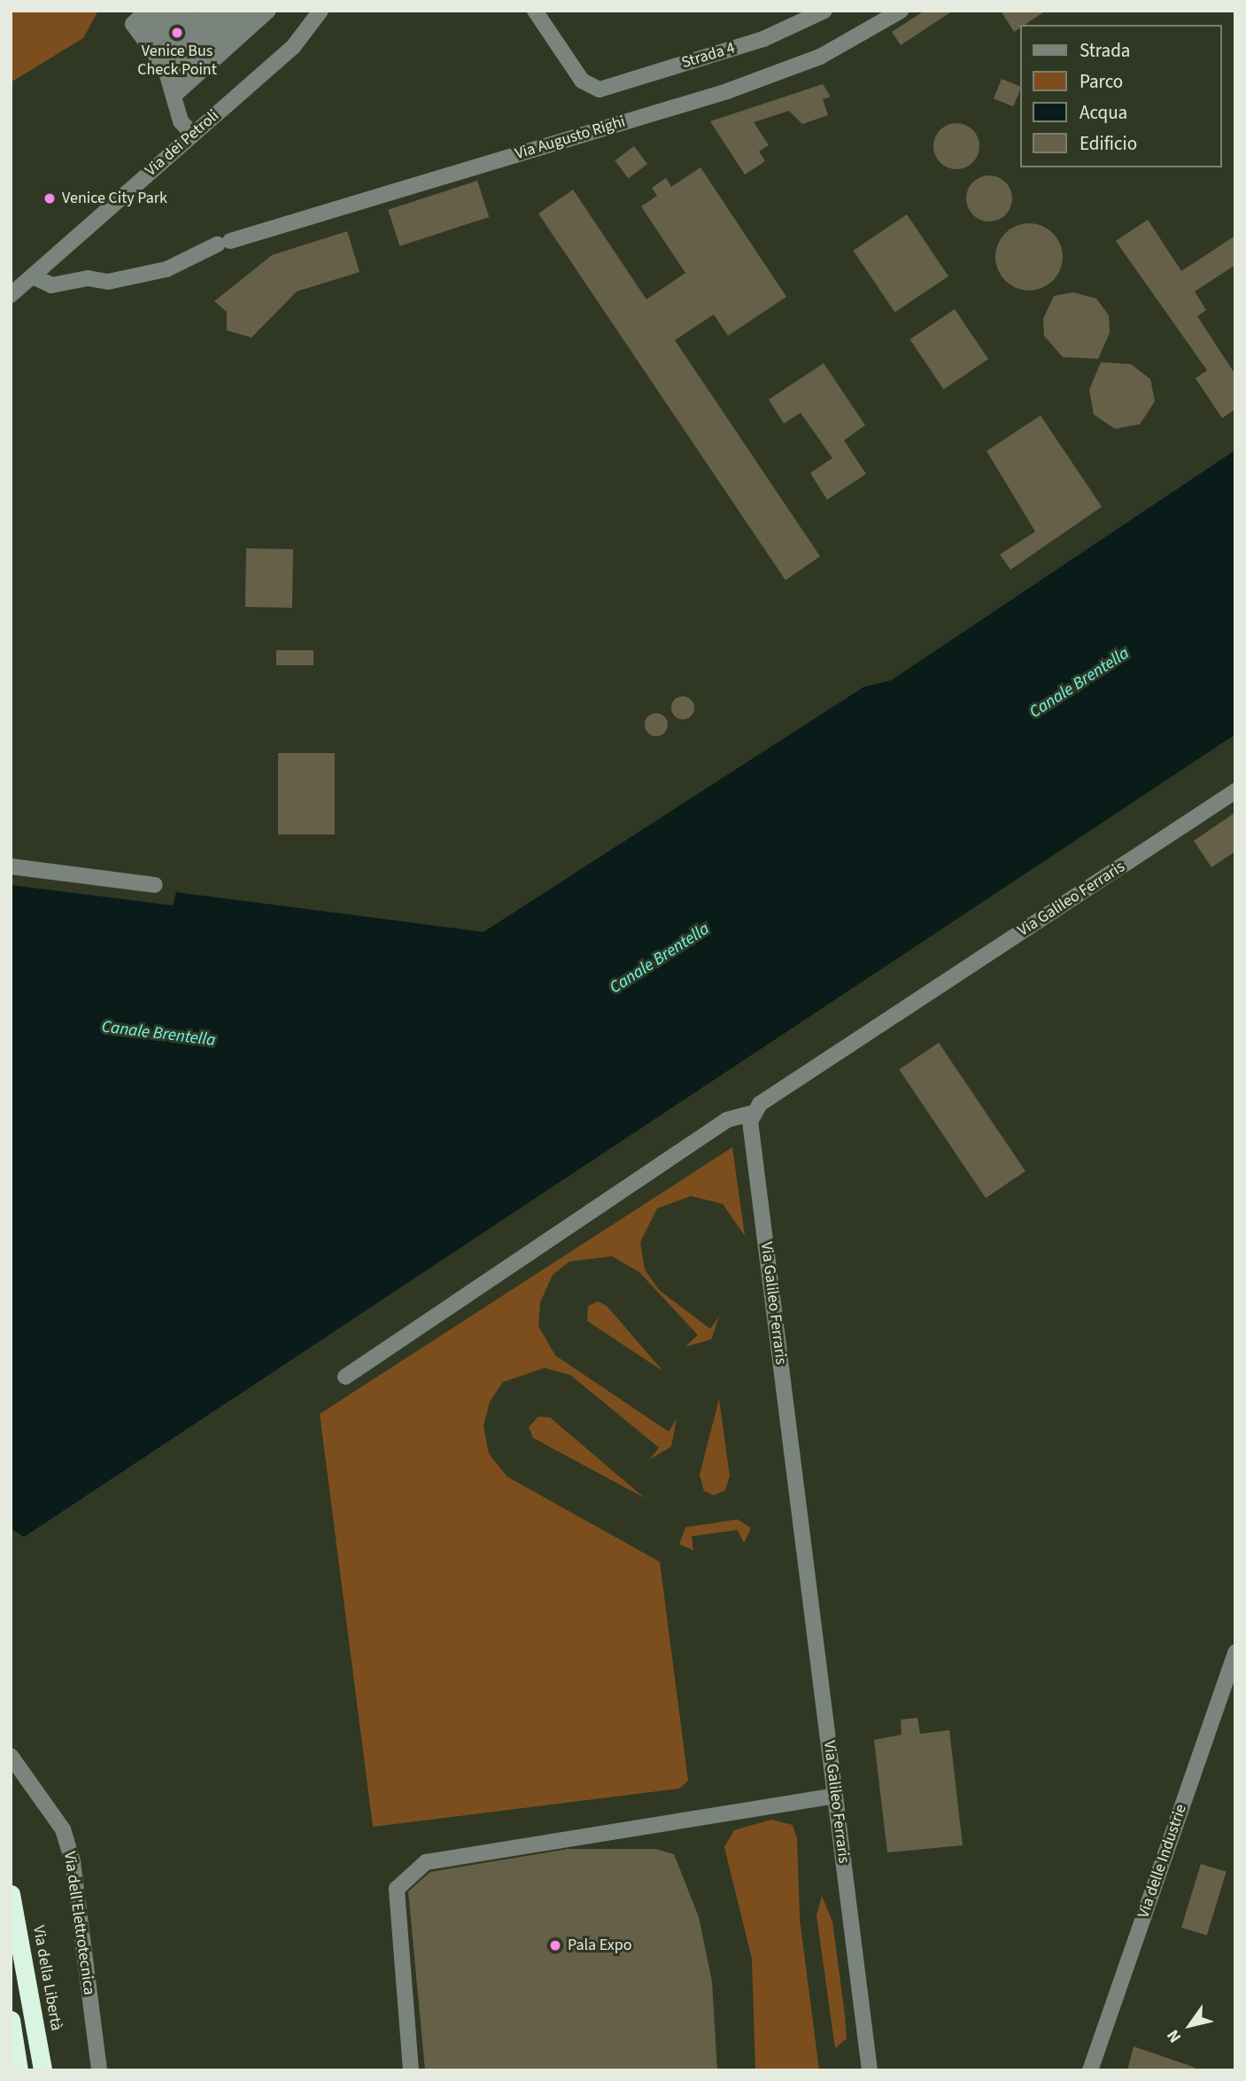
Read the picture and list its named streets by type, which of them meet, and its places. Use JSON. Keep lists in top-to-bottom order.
{
  "streets": {
    "highway": ["Via della Libertà"],
    "street": [
      "Strada 4",
      "Via Augusto Righi",
      "Via dei Petroli",
      "Via Galileo Ferraris",
      "Via delle Industrie",
      "Via dell'Elettrotecnica"
    ]
  },
  "crossings": [
    ["Via Augusto Righi", "Via dei Petroli"]
  ],
  "water": ["Canale Brentella"],
  "places": ["Venice Bus Check Point", "Venice City Park", "Pala Expo"],
  "legend": [
    "Strada",
    "Parco",
    "Acqua",
    "Edificio"
  ],
  "north": "bottom left"
}
